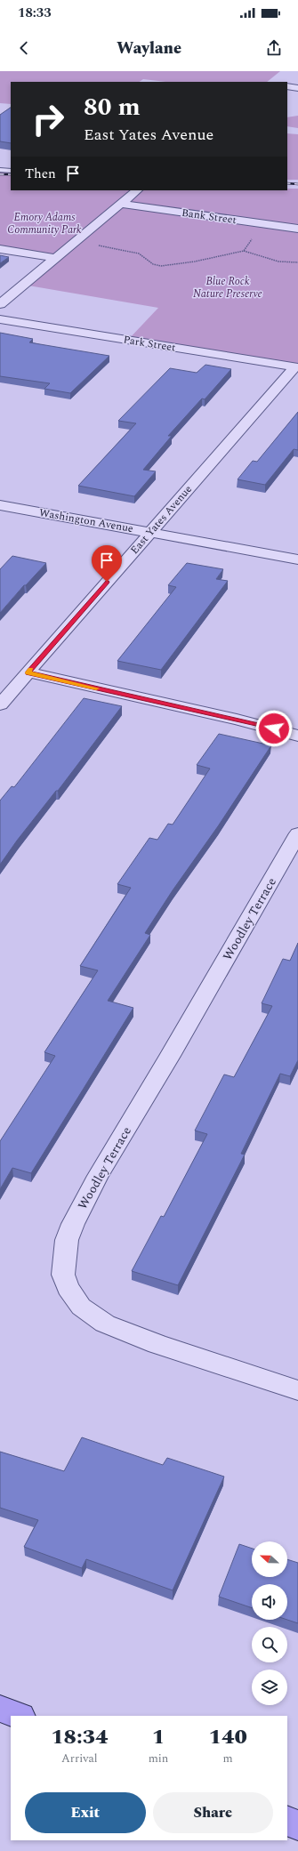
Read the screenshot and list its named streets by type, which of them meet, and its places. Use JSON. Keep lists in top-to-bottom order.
{
  "streets": {
    "street": [
      "Bank Street",
      "Park Street",
      "East Yates Avenue",
      "Washington Avenue",
      "Woodley Terrace"
    ]
  },
  "crossings": [
    ["Park Street", "East Yates Avenue"],
    ["East Yates Avenue", "Washington Avenue"]
  ],
  "parks": ["Emory Adams Community Park", "Blue Rock Nature Preserve"],
  "north": "left",
  "page": {
    "status": "18:33",
    "header": "Waylane",
    "turn": ["80 m", "East Yates Avenue"],
    "then": "Then",
    "eta": [
      "18:34",
      "Arrival",
      "1",
      "min",
      "140",
      "m"
    ],
    "buttons": ["Exit", "Share"]
  }
}
